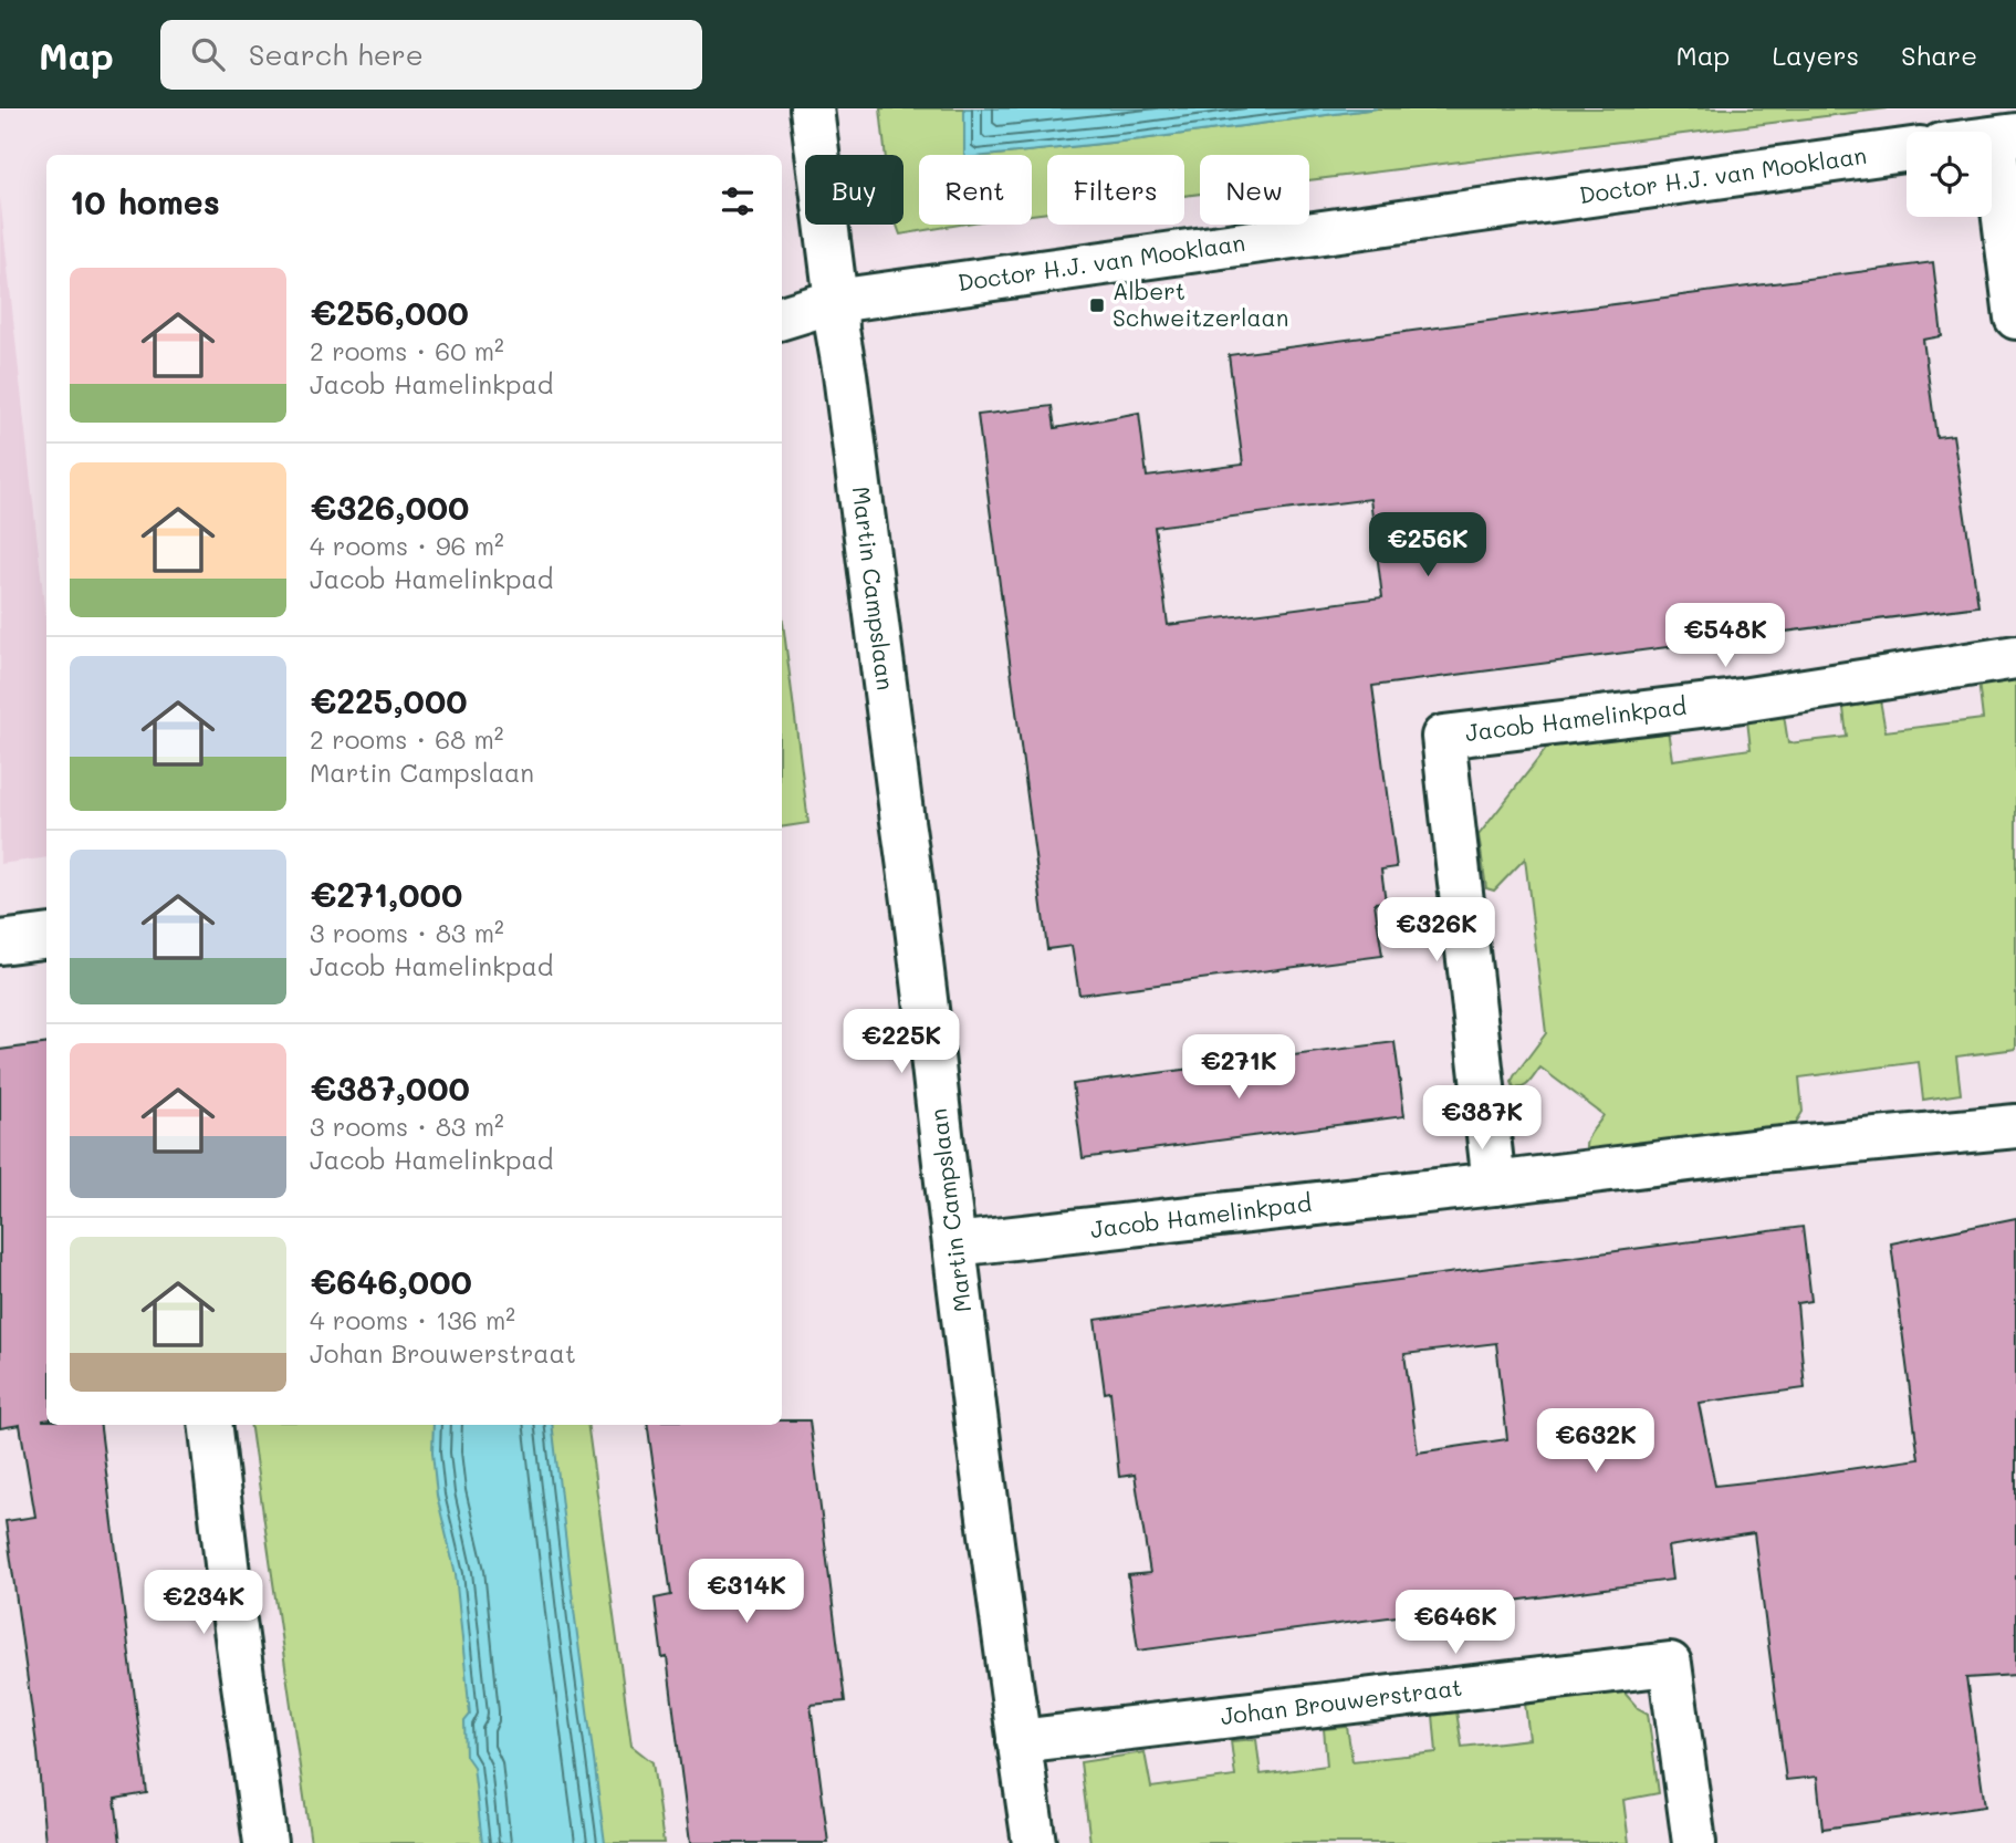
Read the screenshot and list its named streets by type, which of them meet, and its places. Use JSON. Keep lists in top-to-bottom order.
{
  "streets": {
    "street": [
      "Doctor H.J. van Mooklaan",
      "Martin Campslaan",
      "Jacob Hamelinkpad",
      "Johan Brouwerstraat"
    ]
  },
  "crossings": [
    ["Doctor H.J. van Mooklaan", "Martin Campslaan"],
    ["Martin Campslaan", "Jacob Hamelinkpad"],
    ["Martin Campslaan", "Johan Brouwerstraat"]
  ],
  "places": {
    "transit": ["Albert Schweitzerlaan"]
  },
  "page": {
    "header": "Map",
    "search": "Search here",
    "nav": ["Map", "Layers", "Share"],
    "chip": [
      "Buy",
      "Rent",
      "Filters",
      "New"
    ],
    "heading": "10 homes",
    "list": [
      {
        "name": "€256,000",
        "note": "2 rooms · 60 m² · Jacob Hamelinkpad"
      },
      {
        "name": "€326,000",
        "note": "4 rooms · 96 m² · Jacob Hamelinkpad"
      },
      {
        "name": "€225,000",
        "note": "2 rooms · 68 m² · Martin Campslaan"
      },
      {
        "name": "€271,000",
        "note": "3 rooms · 83 m² · Jacob Hamelinkpad"
      },
      {
        "name": "€387,000",
        "note": "3 rooms · 83 m² · Jacob Hamelinkpad"
      },
      {
        "name": "€646,000",
        "note": "4 rooms · 136 m² · Johan Brouwerstraat"
      }
    ],
    "price": [
      "€256K",
      "€548K",
      "€326K",
      "€225K",
      "€271K",
      "€387K",
      "€632K",
      "€314K",
      "€234K",
      "€646K"
    ]
  }
}
